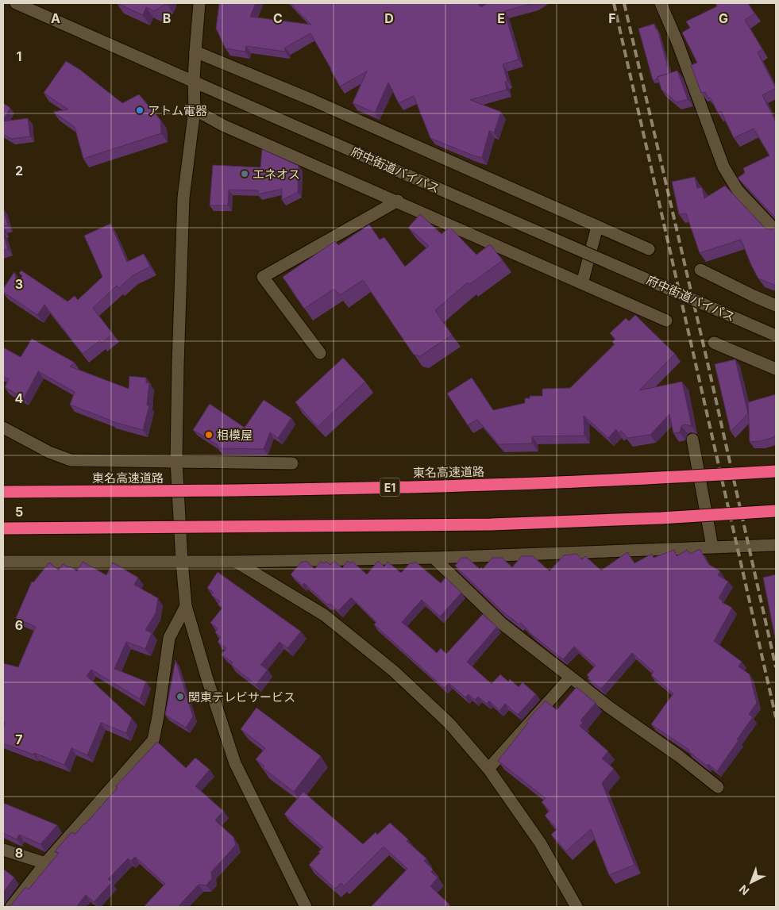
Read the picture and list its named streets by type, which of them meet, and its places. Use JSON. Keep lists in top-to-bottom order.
{
  "streets": {
    "highway": ["東名高速道路", "E1"],
    "street": ["府中街道バイパス"]
  },
  "places": [
    "アトム電器",
    "エネオス",
    "相模屋",
    "関東テレビサービス"
  ],
  "north": "bottom left",
  "grid": {
    "columns": [
      "A",
      "B",
      "C",
      "D",
      "E",
      "F",
      "G"
    ],
    "rows": [
      "1",
      "2",
      "3",
      "4",
      "5",
      "6",
      "7",
      "8"
    ]
  }
}
